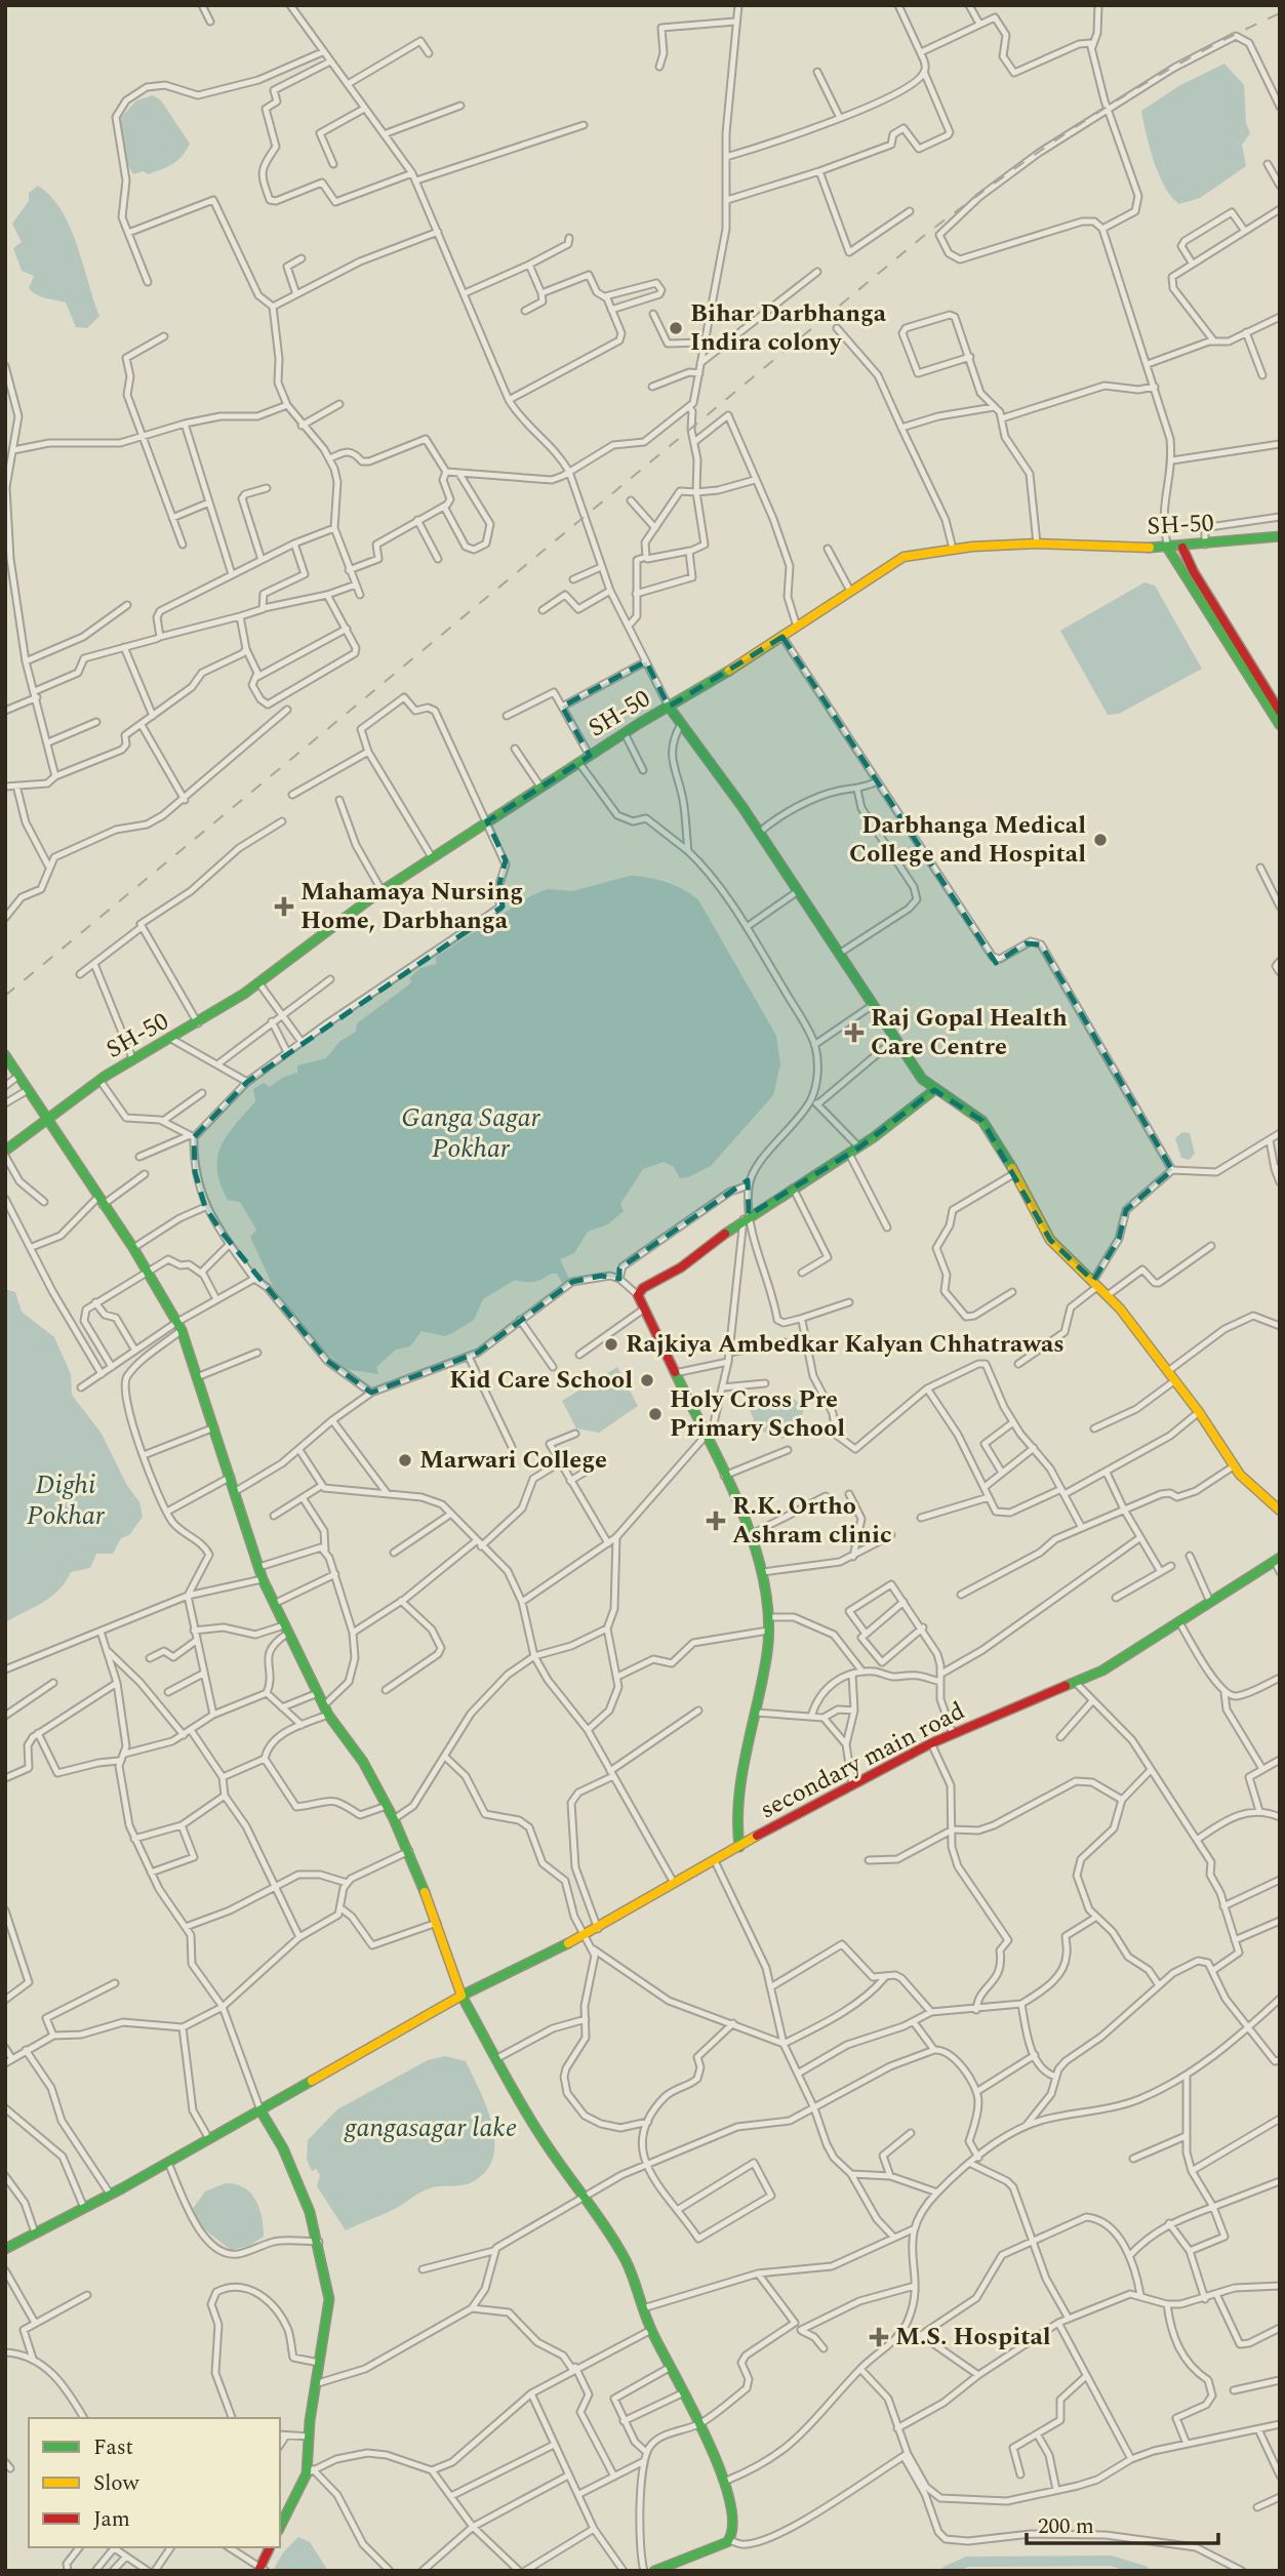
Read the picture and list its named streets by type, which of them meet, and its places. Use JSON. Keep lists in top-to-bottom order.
{
  "streets": {
    "main road": ["SH-50", "secondary main road"]
  },
  "water": ["Ganga Sagar Pokhar", "Dighi Pokhar", "gangasagar lake"],
  "places": {
    "other": [
      "Bihar Darbhanga Indira colony",
      "Darbhanga Medical College and Hospital",
      "Rajkiya Ambedkar Kalyan Chhatrawas",
      "Kid Care School",
      "Holy Cross Pre Primary School",
      "Marwari College"
    ],
    "health": [
      "Mahamaya Nursing Home, Darbhanga",
      "Raj Gopal Health Care Centre",
      "R.K. Ortho Ashram clinic",
      "M.S. Hospital"
    ]
  },
  "legend": ["Fast", "Slow", "Jam"],
  "scale_bar": "200 m"
}
